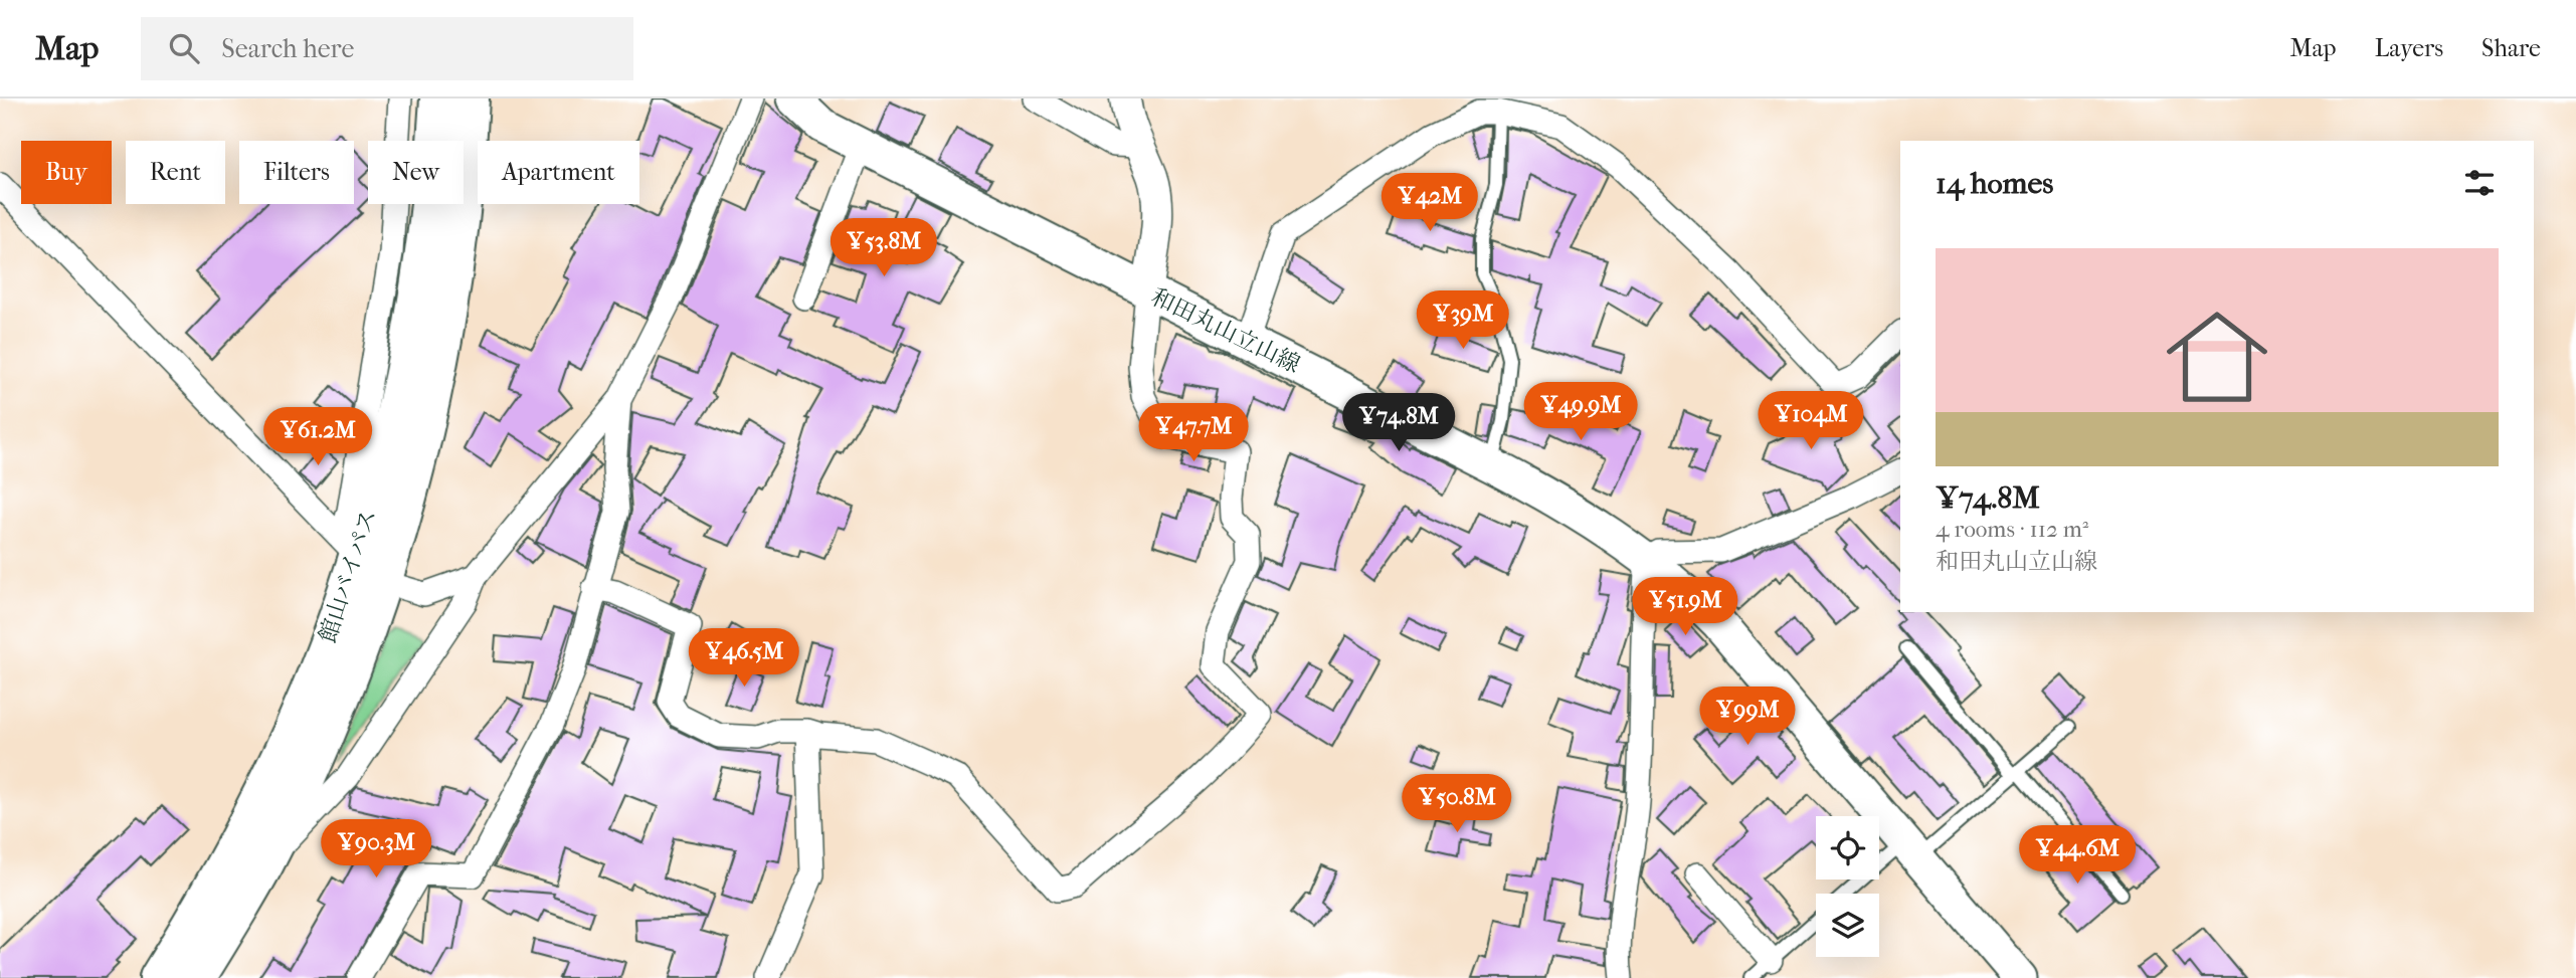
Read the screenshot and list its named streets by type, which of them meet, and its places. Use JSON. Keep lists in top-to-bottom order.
{
  "streets": {
    "highway": ["館山バイパス"],
    "main road": ["和田丸山立山線"]
  },
  "page": {
    "header": "Map",
    "search": "Search here",
    "nav": ["Map", "Layers", "Share"],
    "chip": [
      "Buy",
      "Rent",
      "Filters",
      "New",
      "Apartment"
    ],
    "heading": "14 homes",
    "price": [
      "¥42M",
      "¥53.8M",
      "¥39M",
      "¥49.9M",
      "¥104M",
      "¥74.8M",
      "¥47.7M",
      "¥61.2M",
      "¥51.9M",
      "¥46.5M",
      "¥99M",
      "¥50.8M",
      "¥90.3M",
      "¥44.6M"
    ],
    "list": [
      {
        "name": "¥74.8M",
        "note": "4 rooms · 112 m² · 和田丸山立山線"
      }
    ]
  }
}
